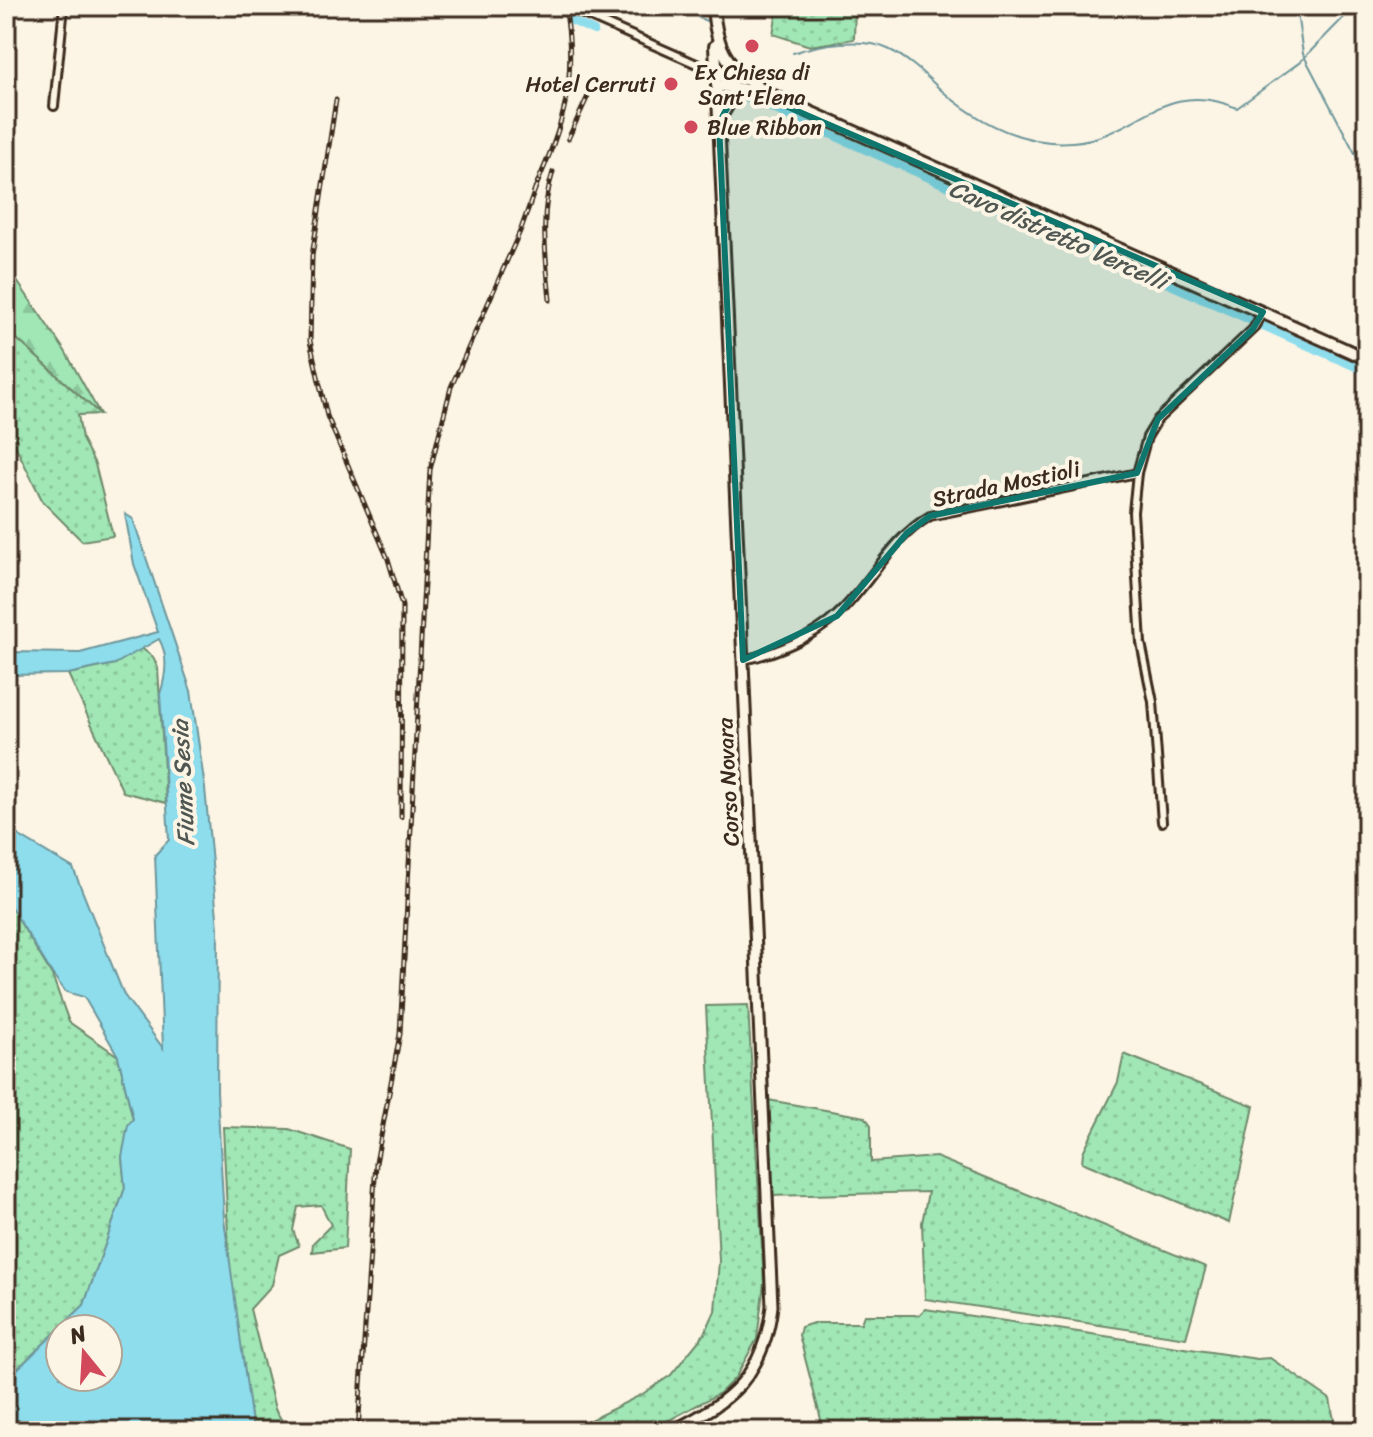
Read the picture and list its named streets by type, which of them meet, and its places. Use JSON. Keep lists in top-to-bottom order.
{
  "streets": {
    "main road": ["Corso Novara"],
    "street": ["Strada Mostioli"]
  },
  "crossings": [
    ["Strada Mostioli", "Corso Novara"]
  ],
  "water": ["Cavo distretto Vercelli", "Fiume Sesia"],
  "places": ["Ex Chiesa di Sant'Elena", "Hotel Cerruti", "Blue Ribbon"],
  "north": "top"
}
